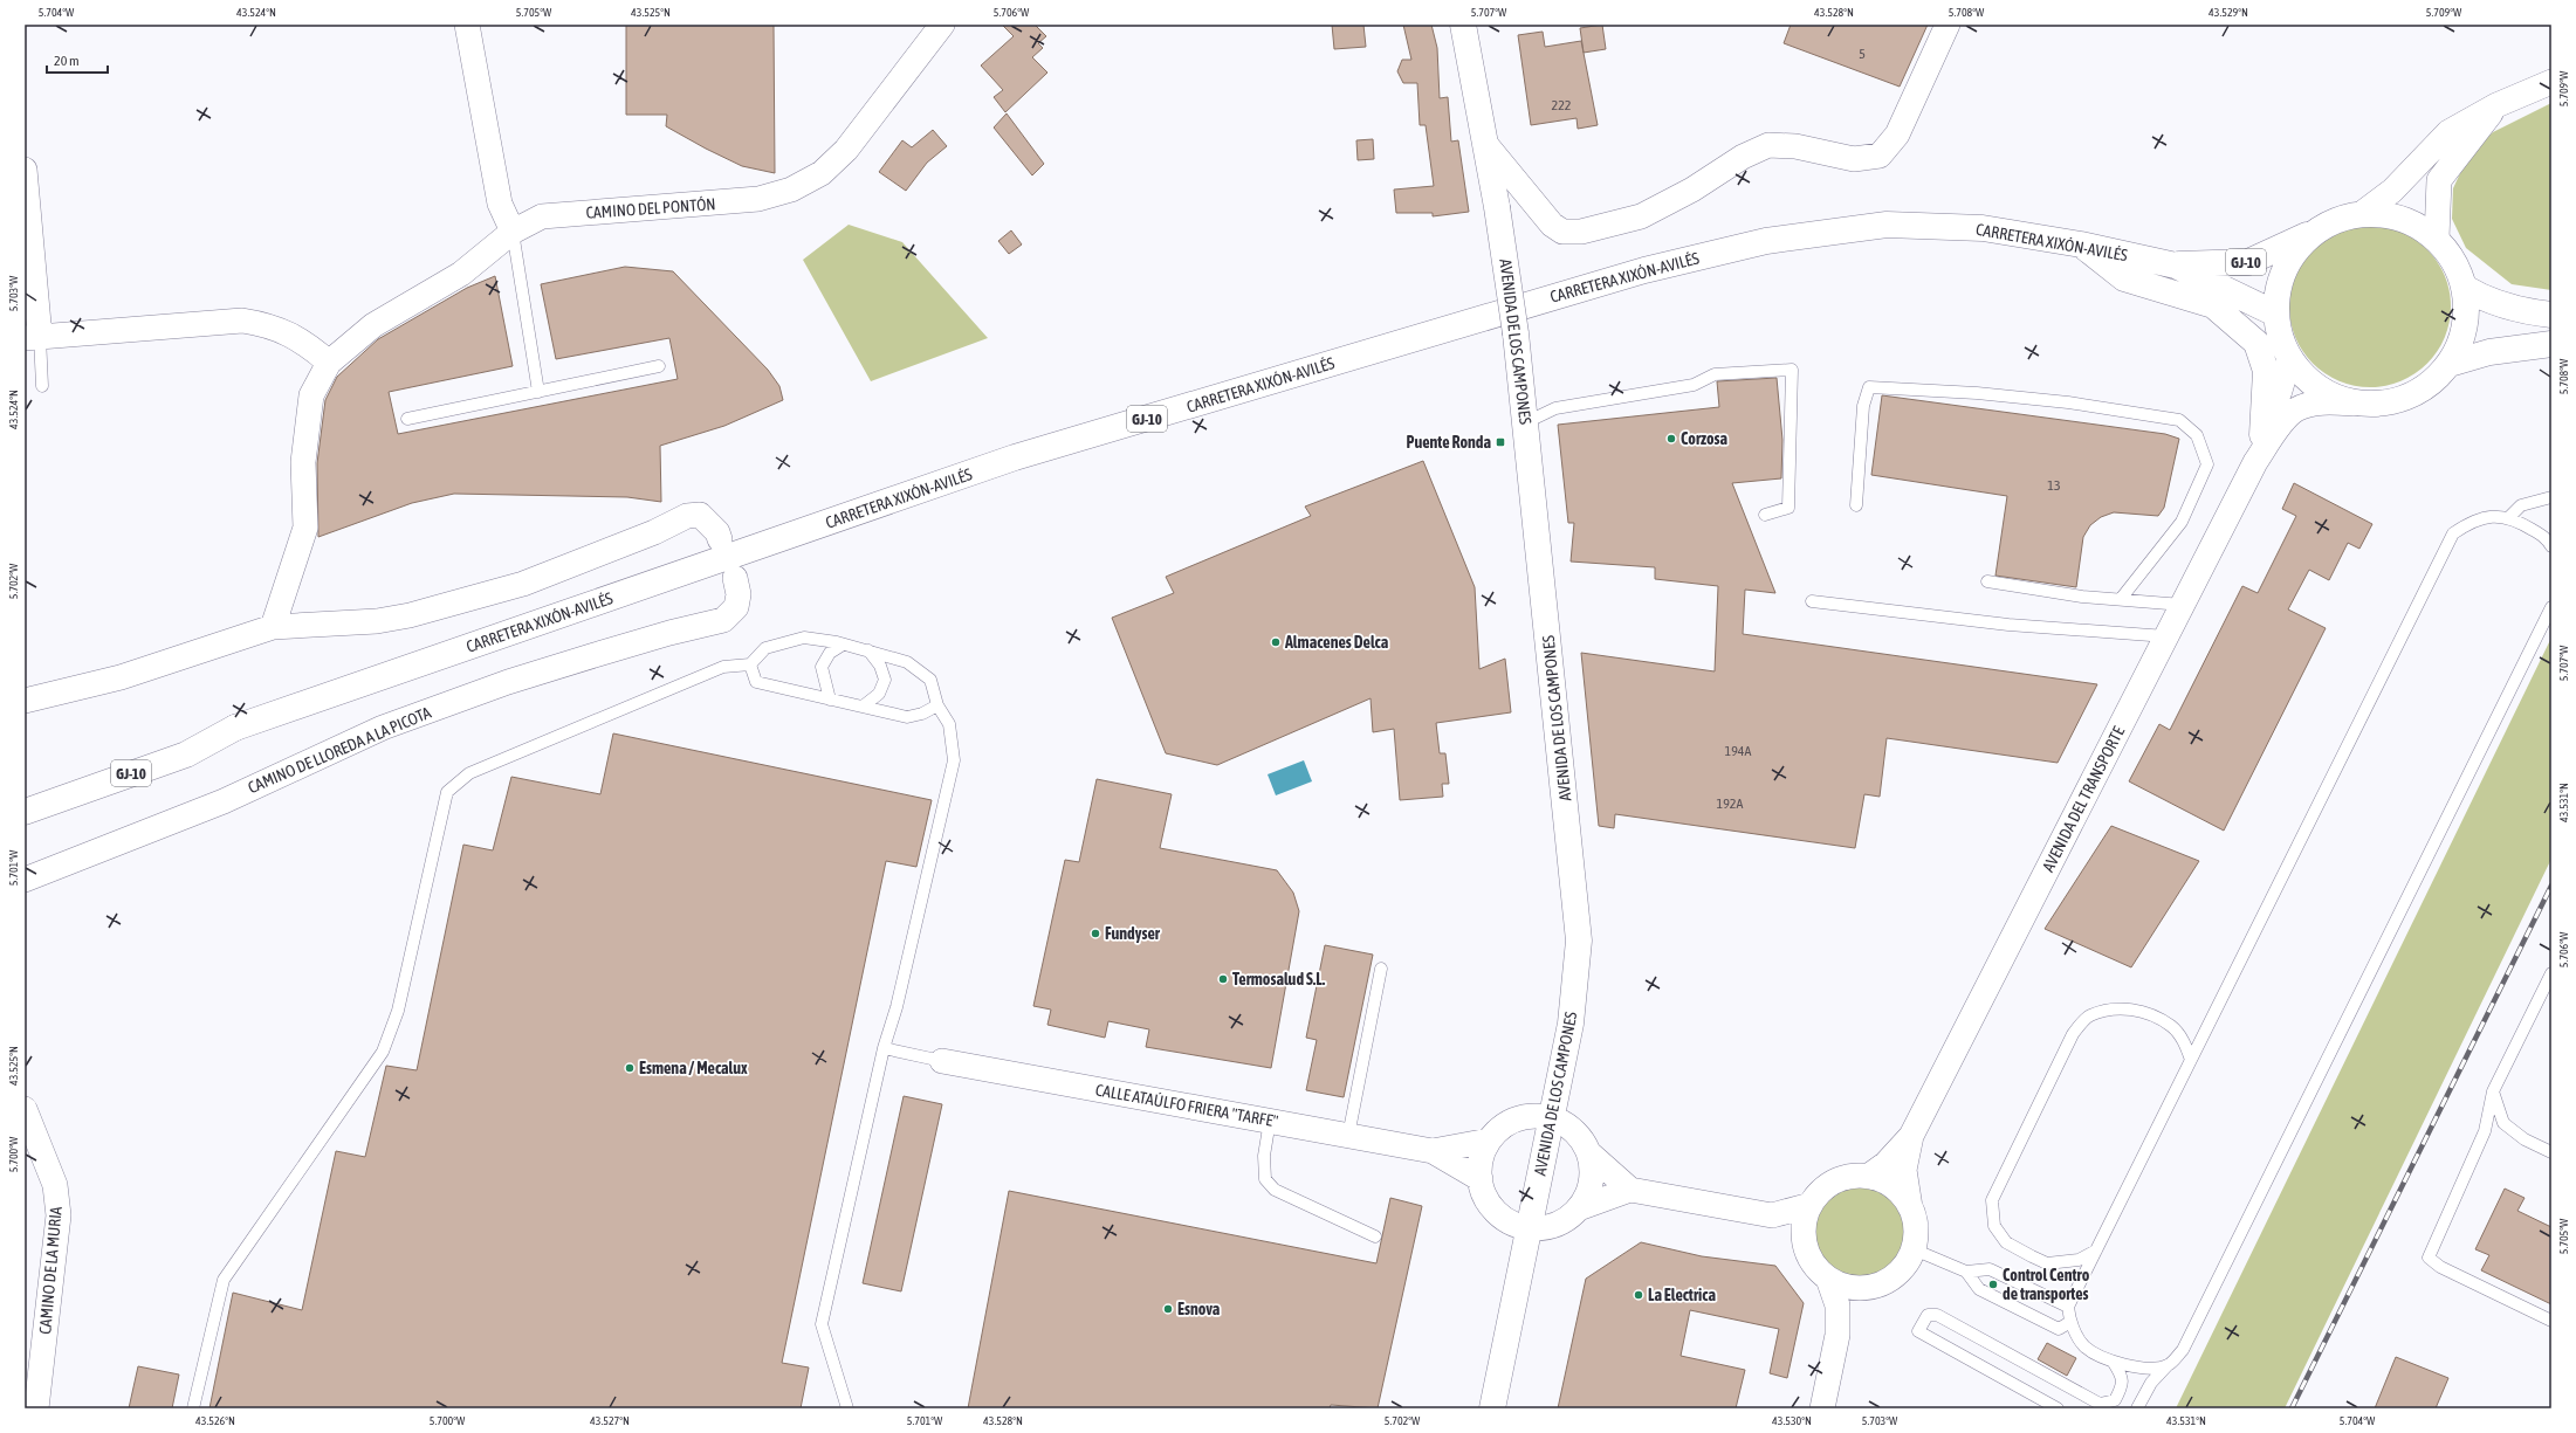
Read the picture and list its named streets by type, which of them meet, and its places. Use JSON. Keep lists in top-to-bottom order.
{
  "streets": {
    "main road": ["CARRETERA XIXÓN-AVILÉS", "GJ-10", "AVENIDA DE LOS CAMPONES"],
    "street": [
      "CAMINO DEL PONTÓN",
      "CAMINO DE LLOREDA A LA PICOTA",
      "AVENIDA DEL TRANSPORTE",
      "CALLE ATAÚLFO FRIERA \"TARFE\"",
      "CAMINO DE LA MURIA"
    ]
  },
  "crossings": [
    ["CARRETERA XIXÓN-AVILÉS", "GJ-10"]
  ],
  "places": {
    "other": [
      "Corzosa",
      "Almacenes Delca",
      "Fundyser",
      "Termosalud S.L.",
      "Esmena / Mecalux",
      "Control Centro de transportes",
      "La Electrica",
      "Esnova"
    ],
    "transit": ["Puente Ronda"]
  },
  "house_numbers": [
    "5",
    "222",
    "13",
    "194A",
    "192A"
  ],
  "scale_bar": "20 m",
  "coordinates": [
    "5.704°W",
    "43.524°N",
    "5.705°W",
    "43.525°N",
    "5.706°W",
    "5.707°W",
    "43.528°N",
    "5.708°W",
    "43.529°N",
    "5.709°W",
    "5.703°W",
    "5.702°W",
    "43.531°N",
    "5.701°W",
    "5.700°W",
    "43.526°N",
    "43.527°N",
    "43.530°N"
  ]
}
